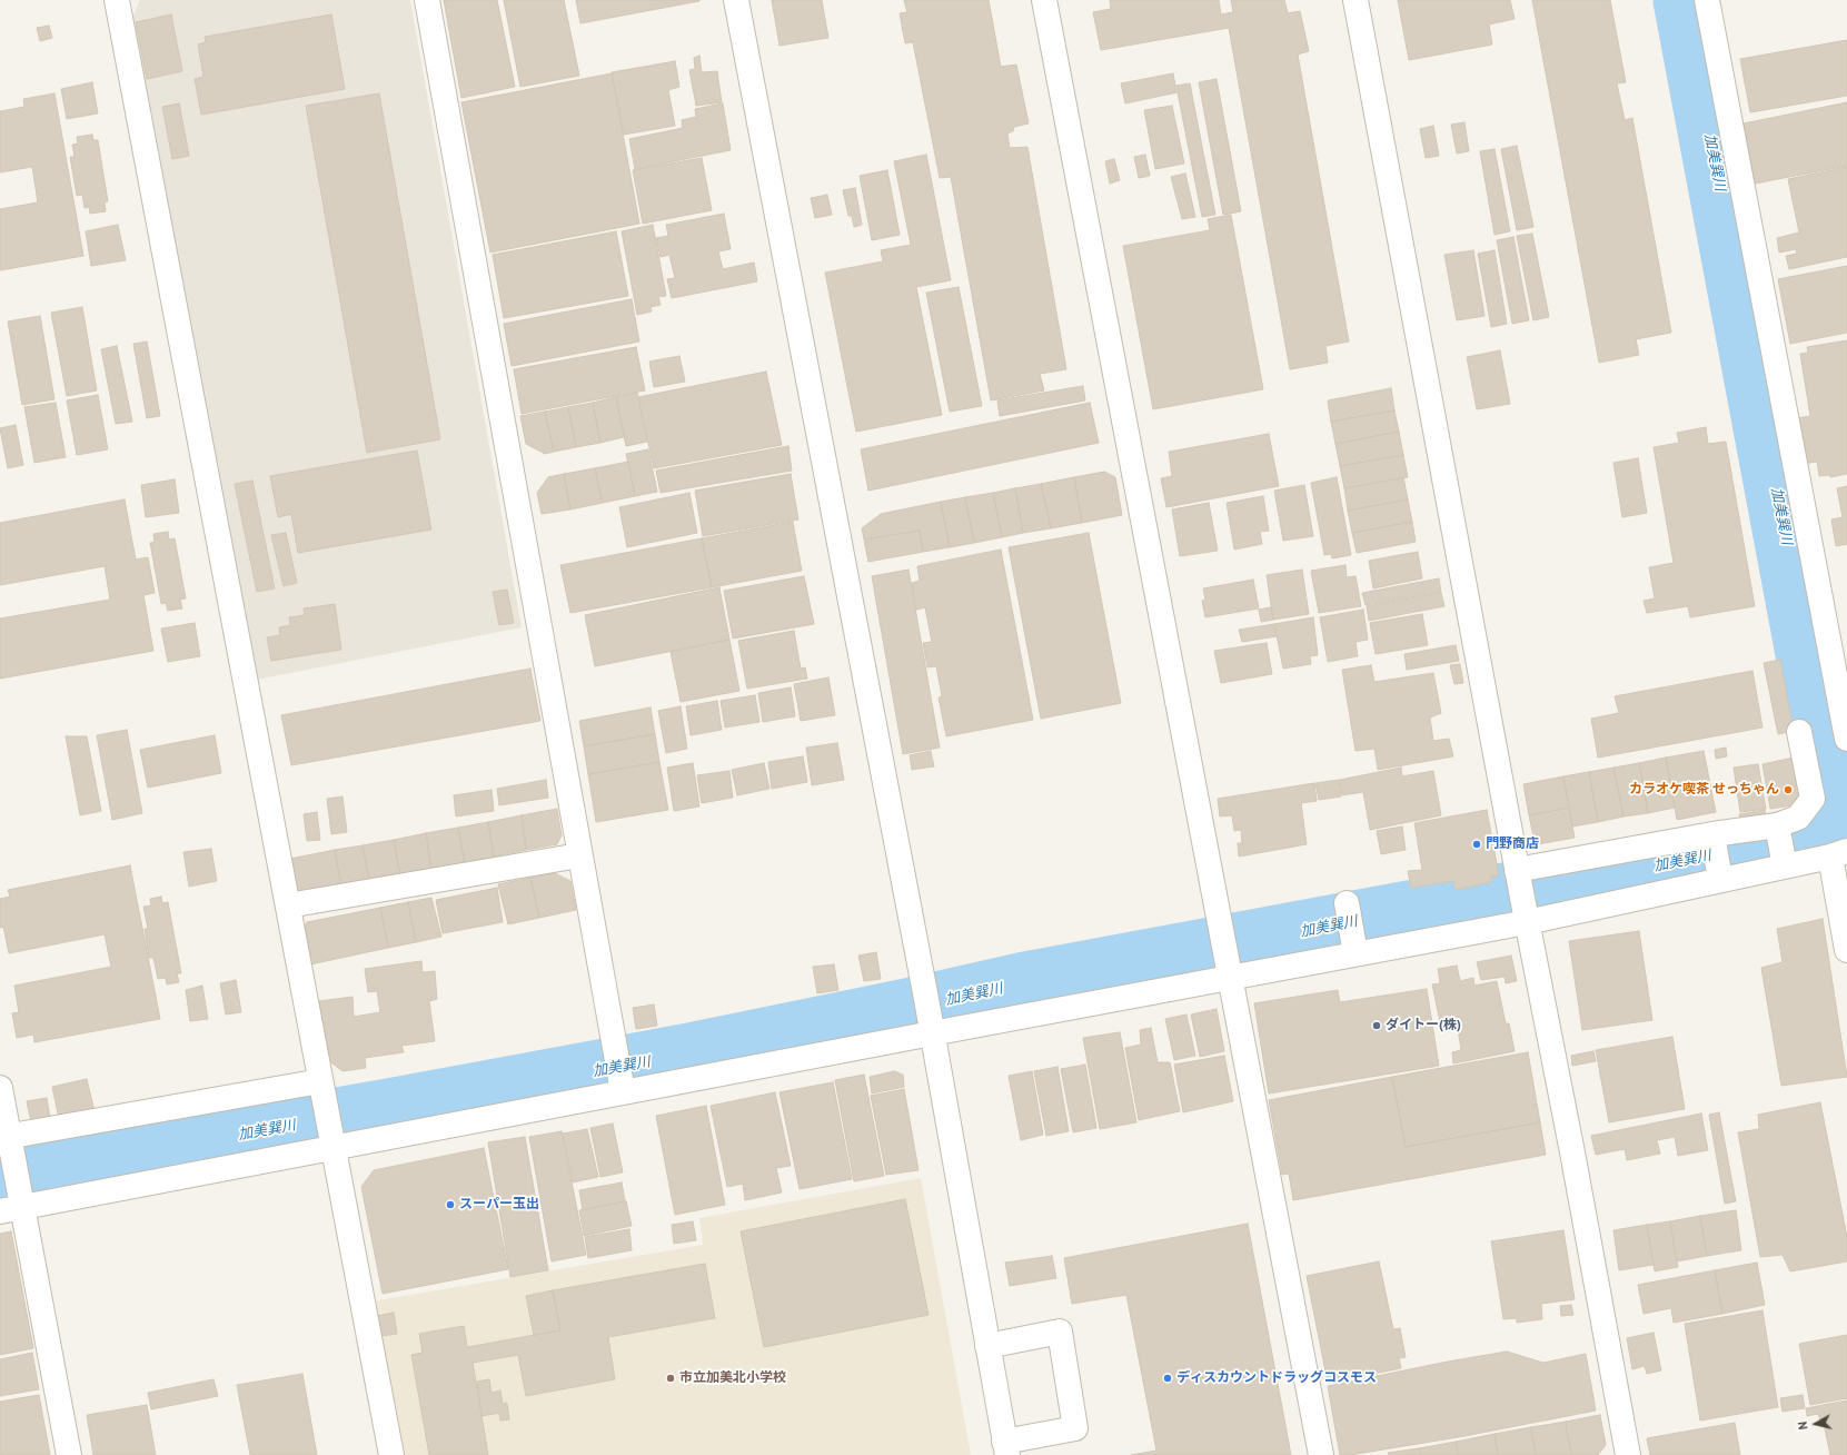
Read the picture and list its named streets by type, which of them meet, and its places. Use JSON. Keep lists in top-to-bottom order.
{
  "water": ["加美巽川"],
  "places": [
    "カラオケ喫茶 せっちゃん",
    "門野商店",
    "ダイトー(株)",
    "スーパー玉出",
    "市立加美北小学校",
    "ディスカウントドラッグコスモス"
  ],
  "north": "left"
}
